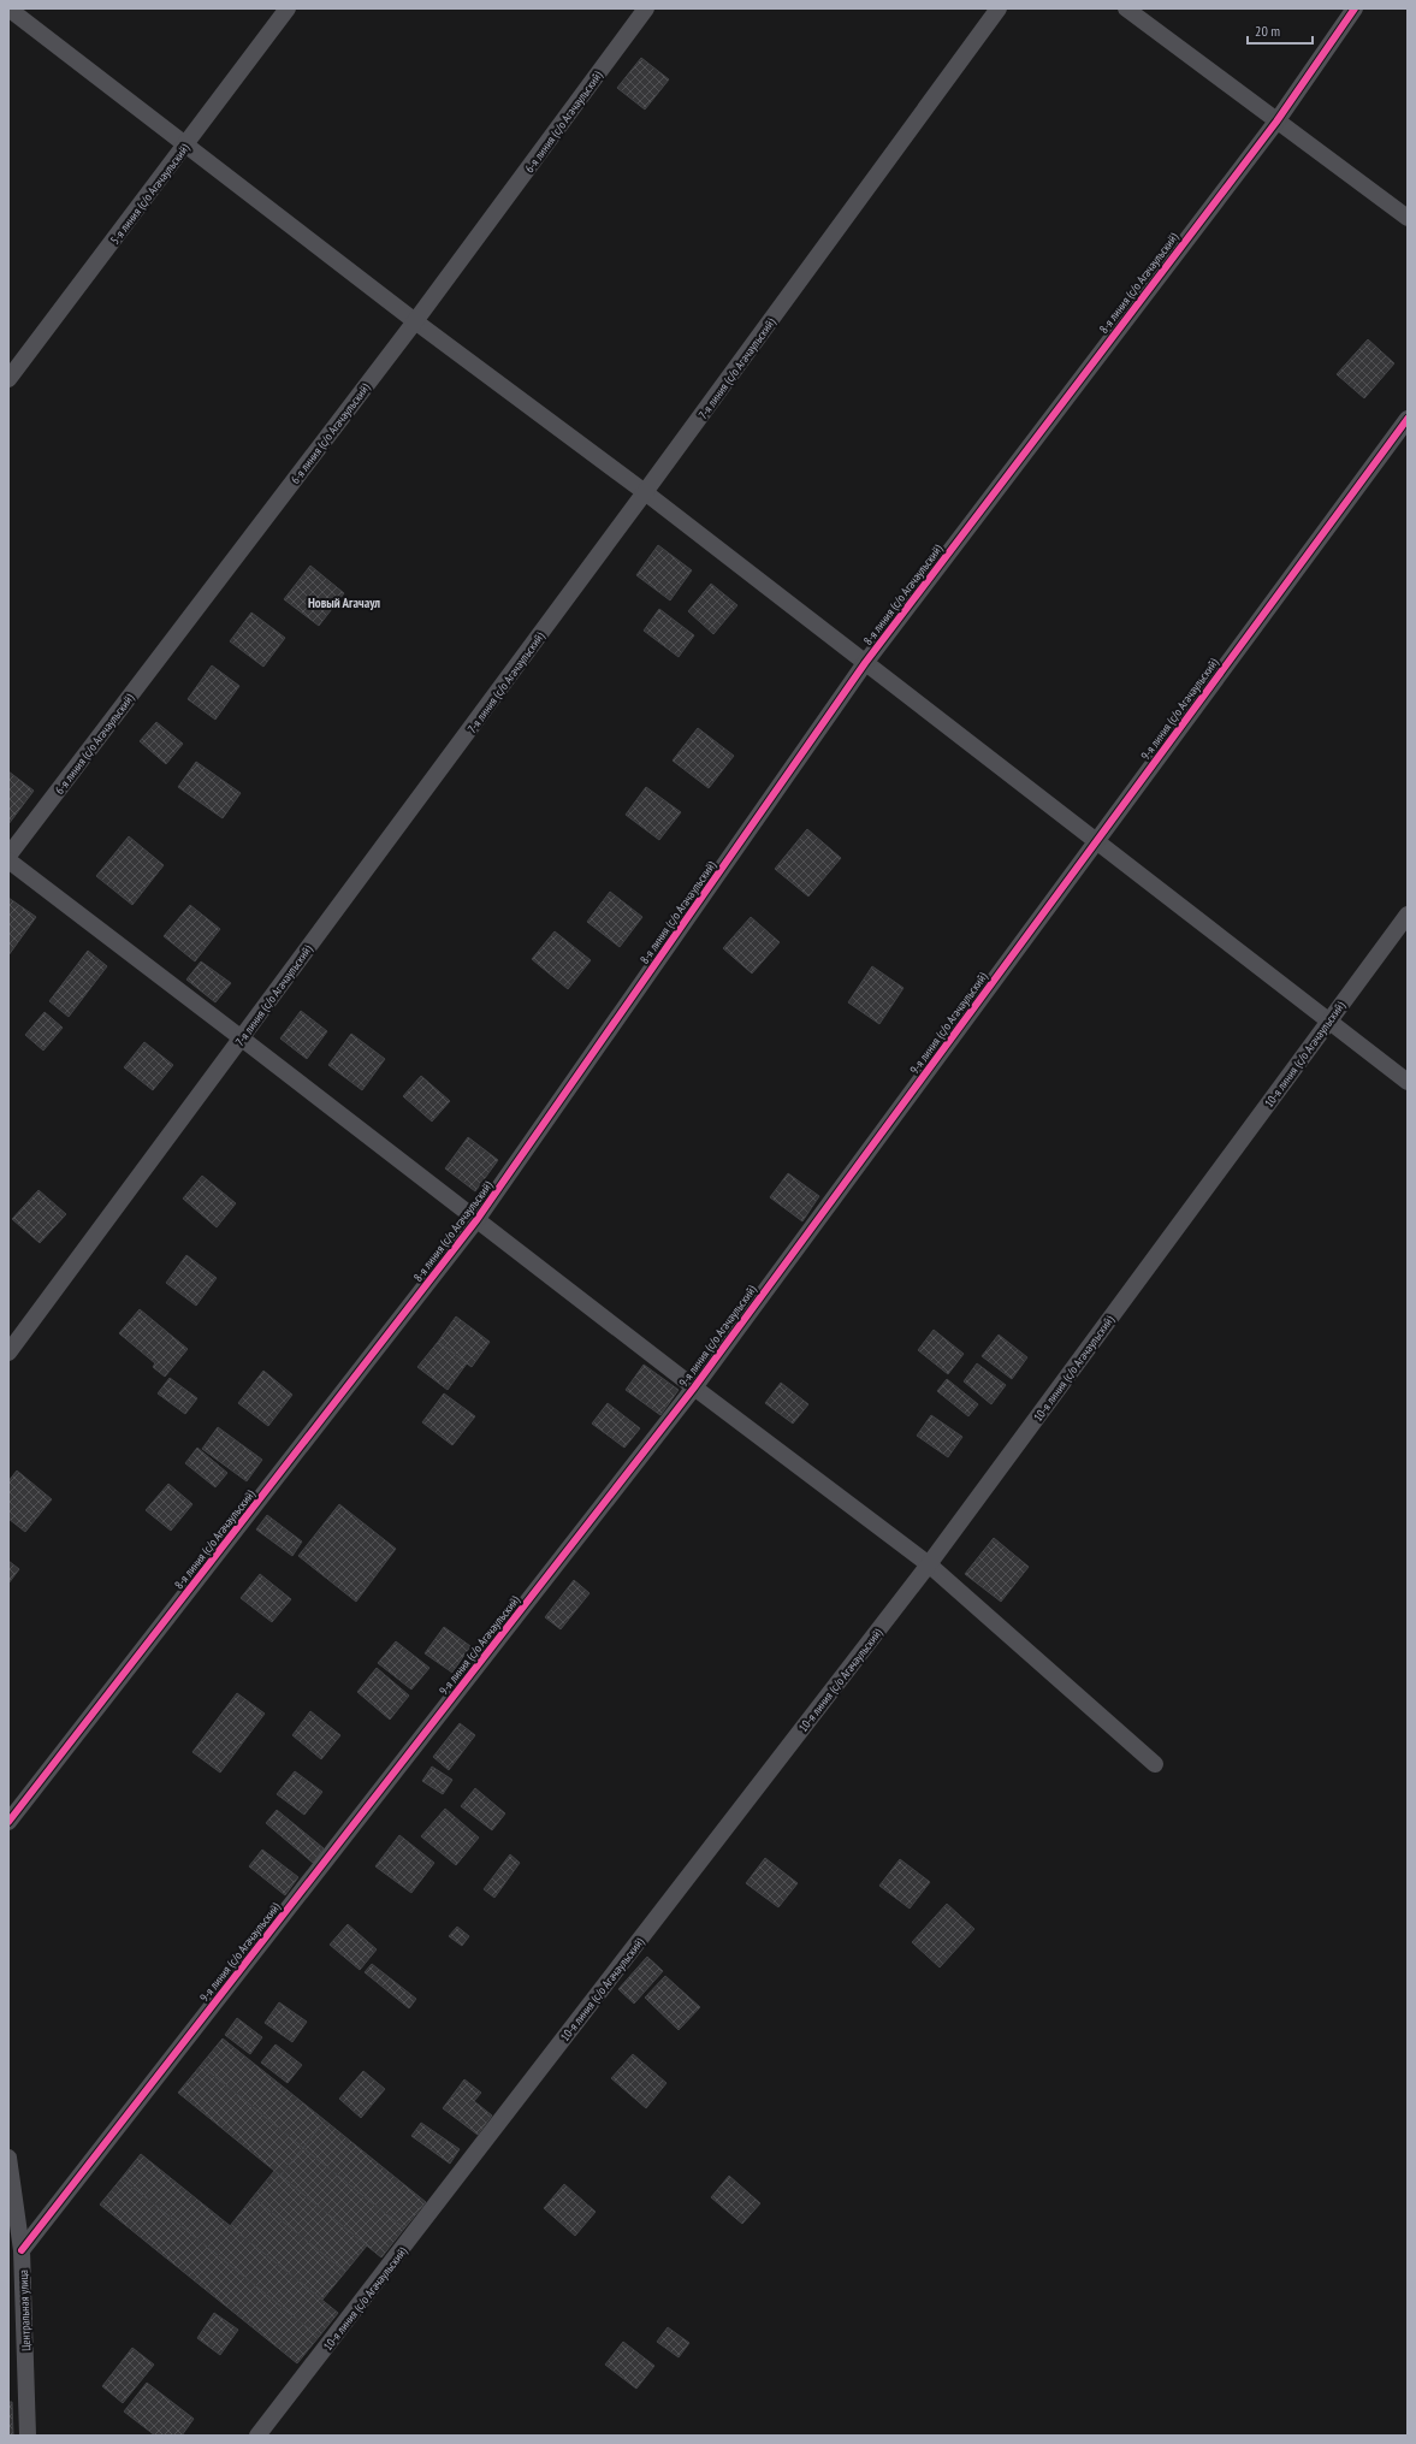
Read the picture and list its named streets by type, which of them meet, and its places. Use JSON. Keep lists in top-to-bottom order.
{
  "streets": {
    "street": [
      "6-я линия (с/о Агачаульский)",
      "5-я линия (с/о Агачаульский)",
      "8-я линия (с/о Агачаульский)",
      "7-я линия (с/о Агачаульский)",
      "9-я линия (с/о Агачаульский)",
      "10-я линия (с/о Агачаульский)",
      "Центральная улица"
    ]
  },
  "crossings": [
    ["9-я линия (с/о Агачаульский)", "Центральная улица"]
  ],
  "districts": ["Новый Агачаул"],
  "scale_bar": "20 m"
}
